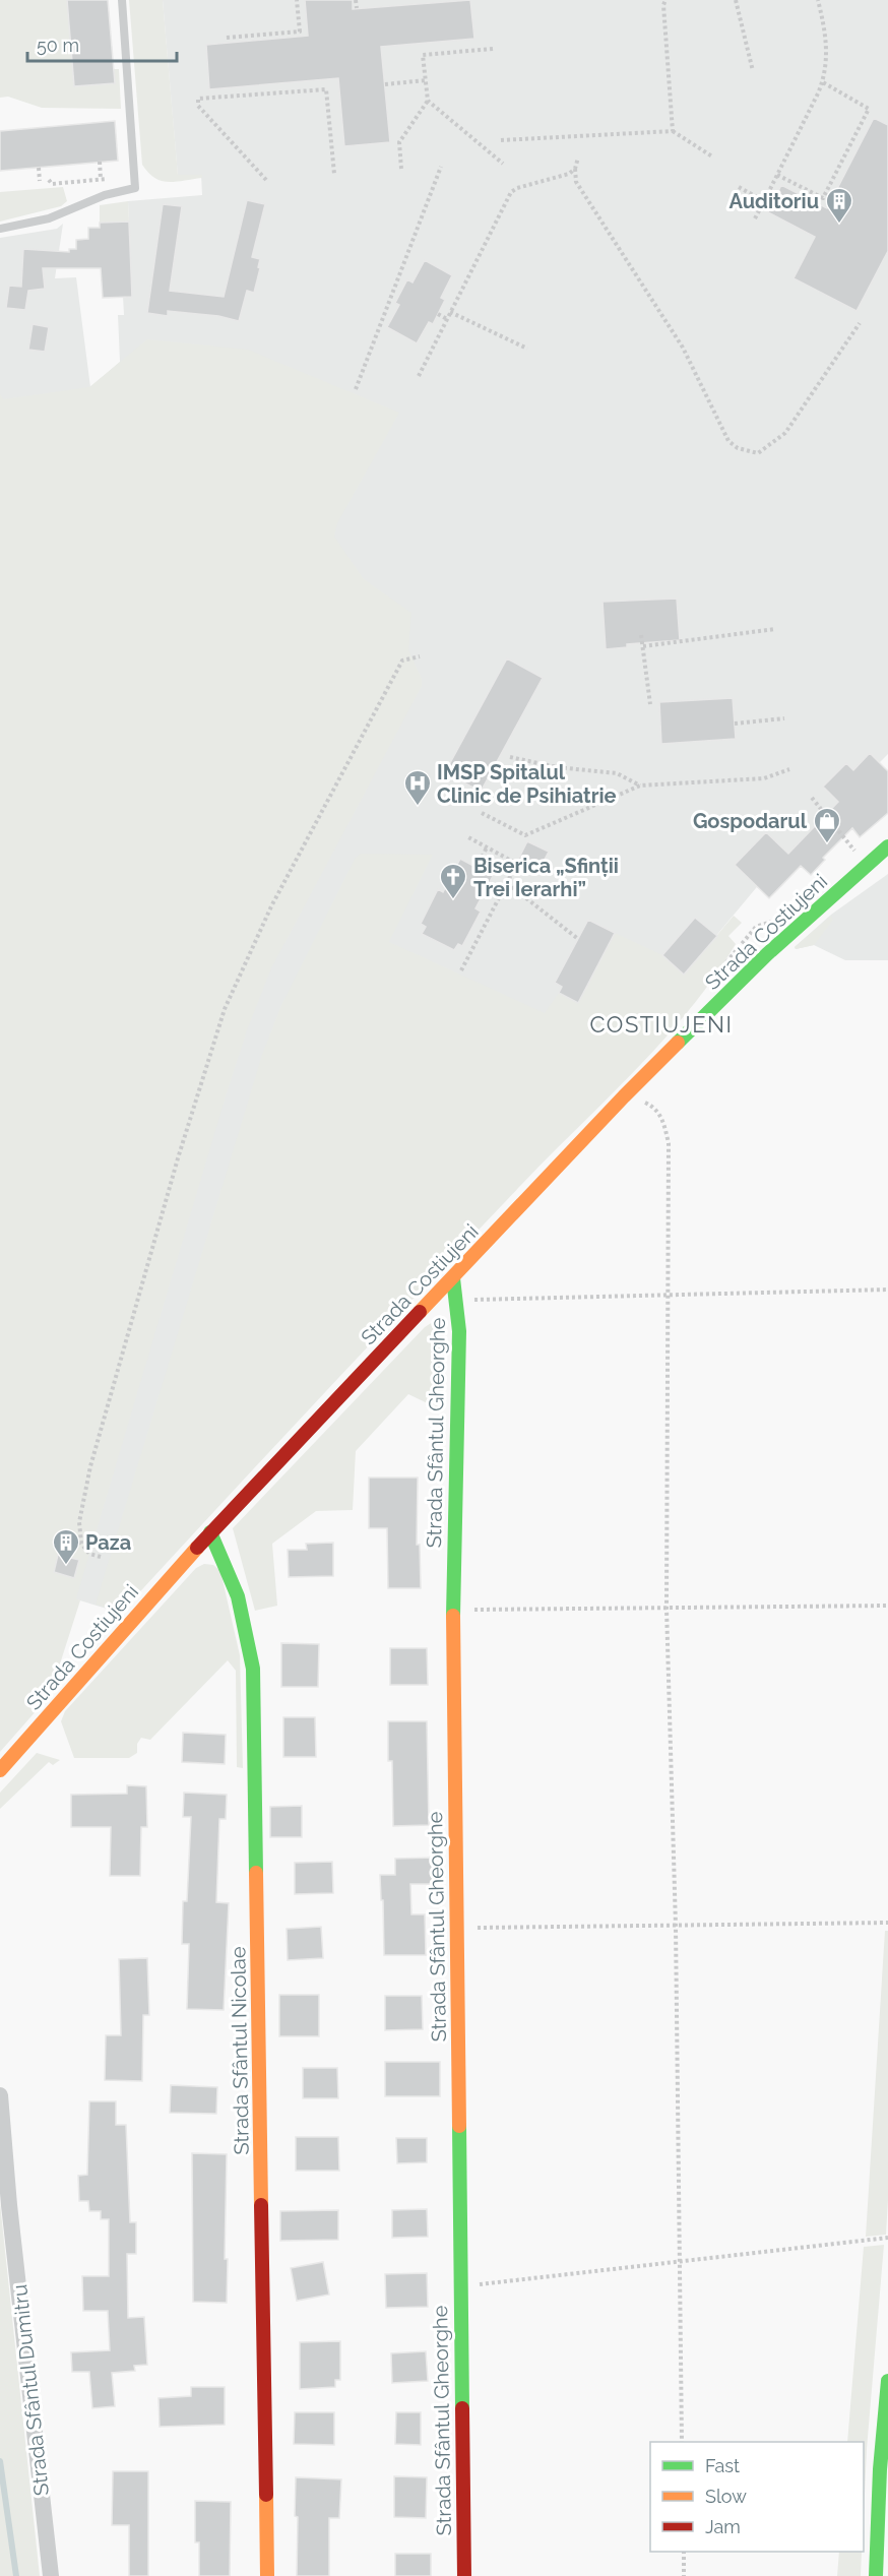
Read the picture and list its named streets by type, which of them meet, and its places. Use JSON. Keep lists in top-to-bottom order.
{
  "streets": {
    "street": [
      "Strada Costiujeni",
      "Strada Sfântul Gheorghe",
      "Strada Sfântul Nicolae",
      "Strada Sfântul Dumitru"
    ]
  },
  "crossings": [
    ["Strada Costiujeni", "Strada Sfântul Gheorghe"],
    ["Strada Costiujeni", "Strada Sfântul Nicolae"]
  ],
  "districts": ["COSTIUJENI"],
  "places": {
    "building": ["Auditoriu", "Paza"],
    "hospital": ["IMSP Spitalul Clinic de Psihiatrie"],
    "shop": ["Gospodarul"],
    "church": ["Biserica „Sfinții Trei Ierarhi”"]
  },
  "legend": ["Fast", "Slow", "Jam"],
  "scale_bar": "50 m"
}
